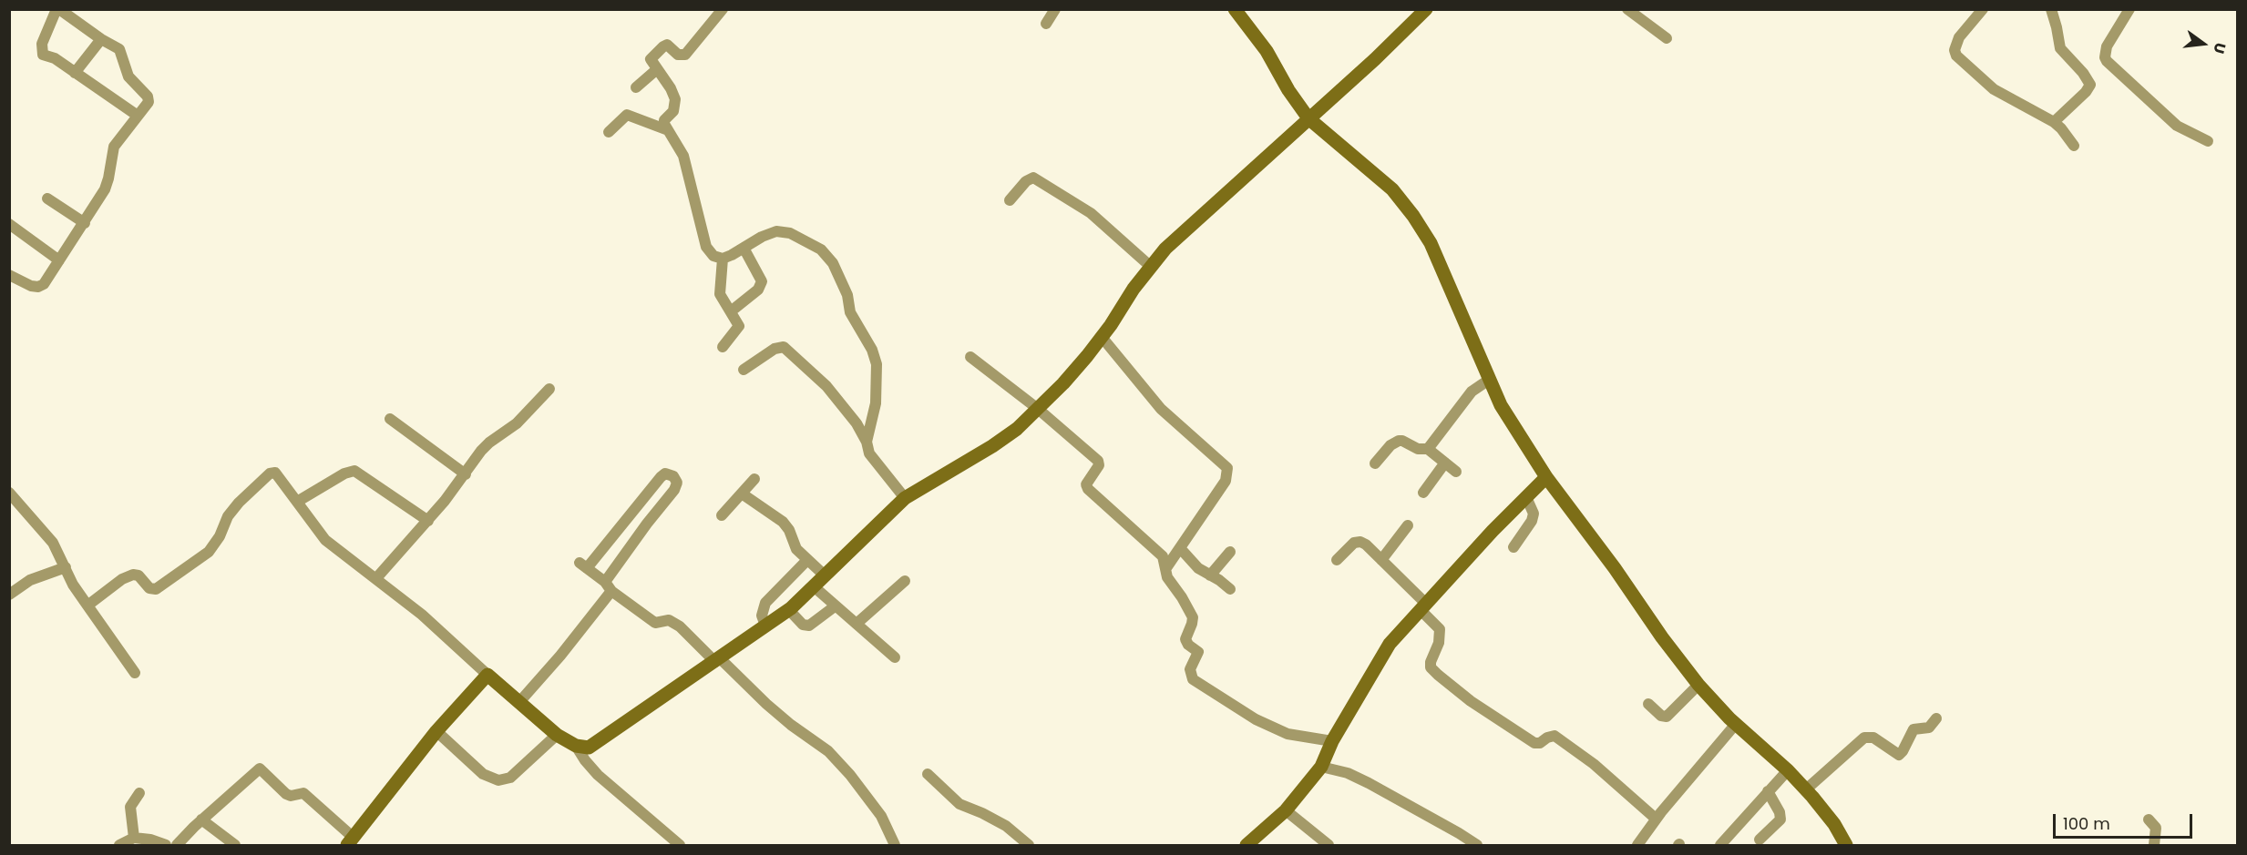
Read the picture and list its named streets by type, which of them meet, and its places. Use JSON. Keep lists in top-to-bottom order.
{
  "scale_bar": "100 m",
  "north": "right"
}
